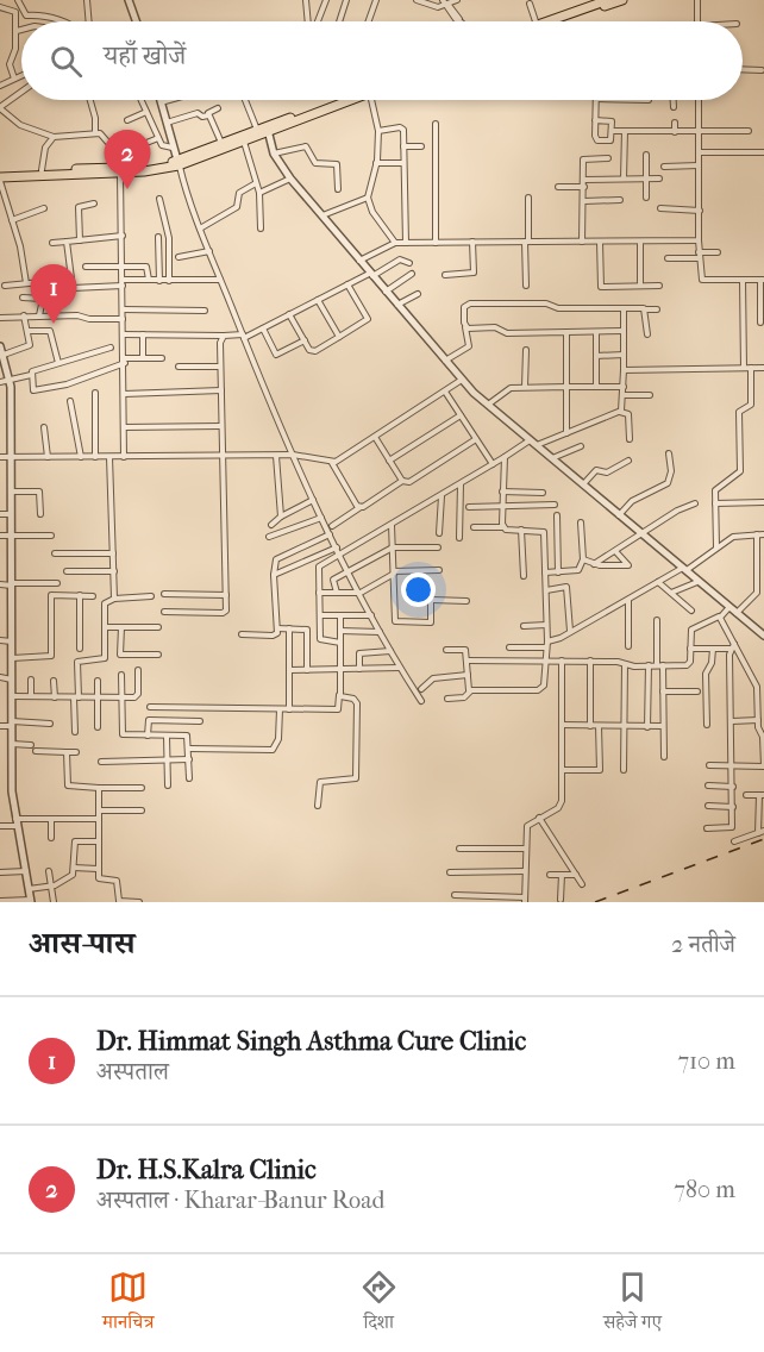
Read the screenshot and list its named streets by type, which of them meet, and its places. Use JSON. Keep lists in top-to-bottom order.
{
  "page": {
    "search": "यहाँ खोजें",
    "pins": ["2", "1"],
    "heading": ["आस-पास", "2 नतीजे"],
    "list": [
      {
        "mark": "1",
        "name": "Dr. Himmat Singh Asthma Cure Clinic",
        "note": "अस्पताल",
        "value": "710 m"
      },
      {
        "mark": "2",
        "name": "Dr. H.S.Kalra Clinic",
        "note": "अस्पताल · Kharar-Banur Road",
        "value": "780 m"
      }
    ],
    "nav": ["मानचित्र", "दिशा", "सहेजे गए"]
  }
}
